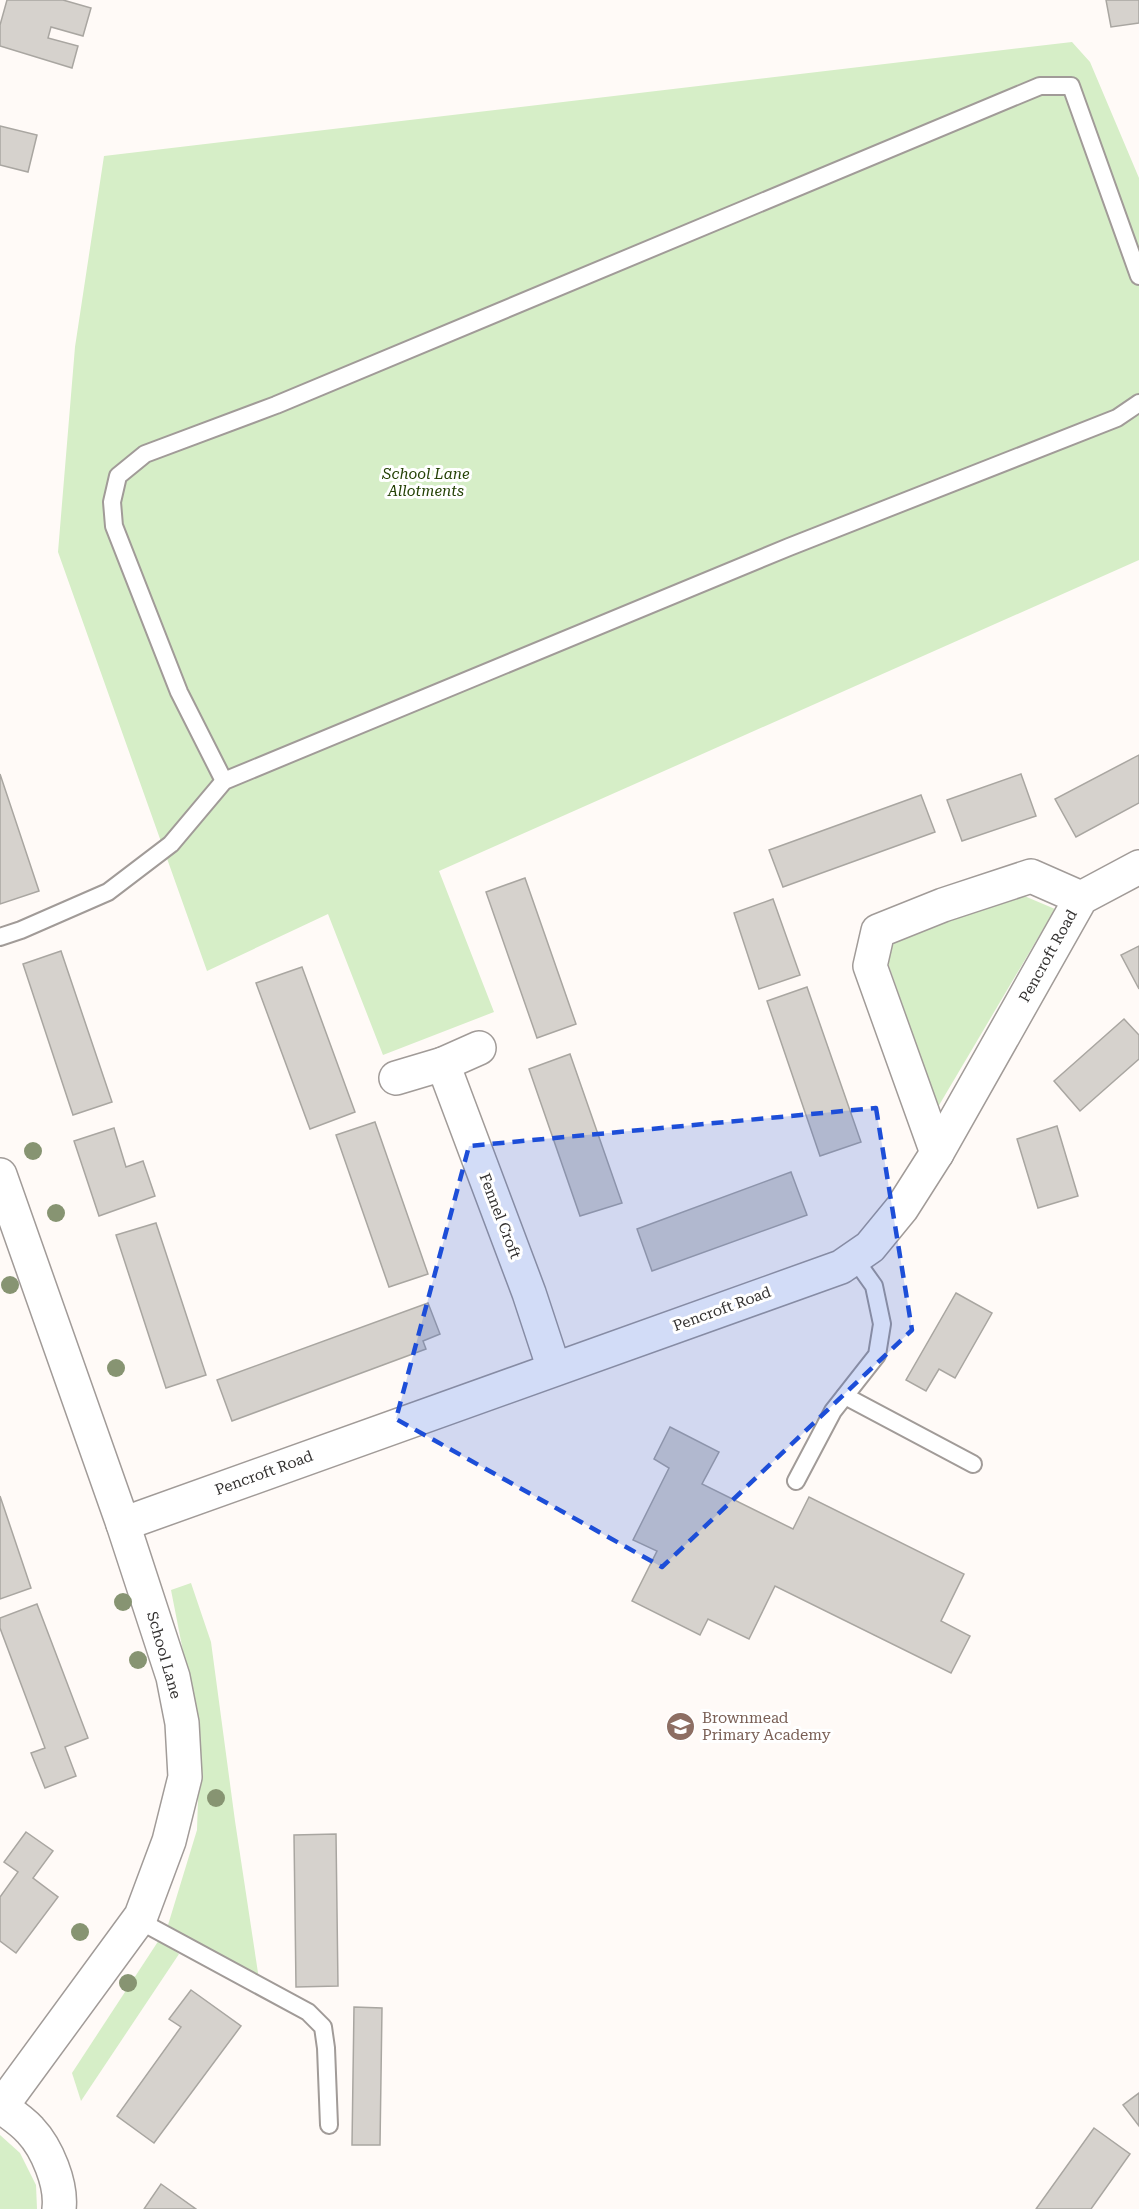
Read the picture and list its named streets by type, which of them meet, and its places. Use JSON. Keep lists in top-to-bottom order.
{
  "streets": {
    "street": ["Pencroft Road", "Fennel Croft", "School Lane"]
  },
  "crossings": [
    ["Pencroft Road", "Fennel Croft"],
    ["Pencroft Road", "School Lane"]
  ],
  "parks": ["School Lane Allotments"],
  "places": {
    "school or university": ["Brownmead Primary Academy"]
  }
}
